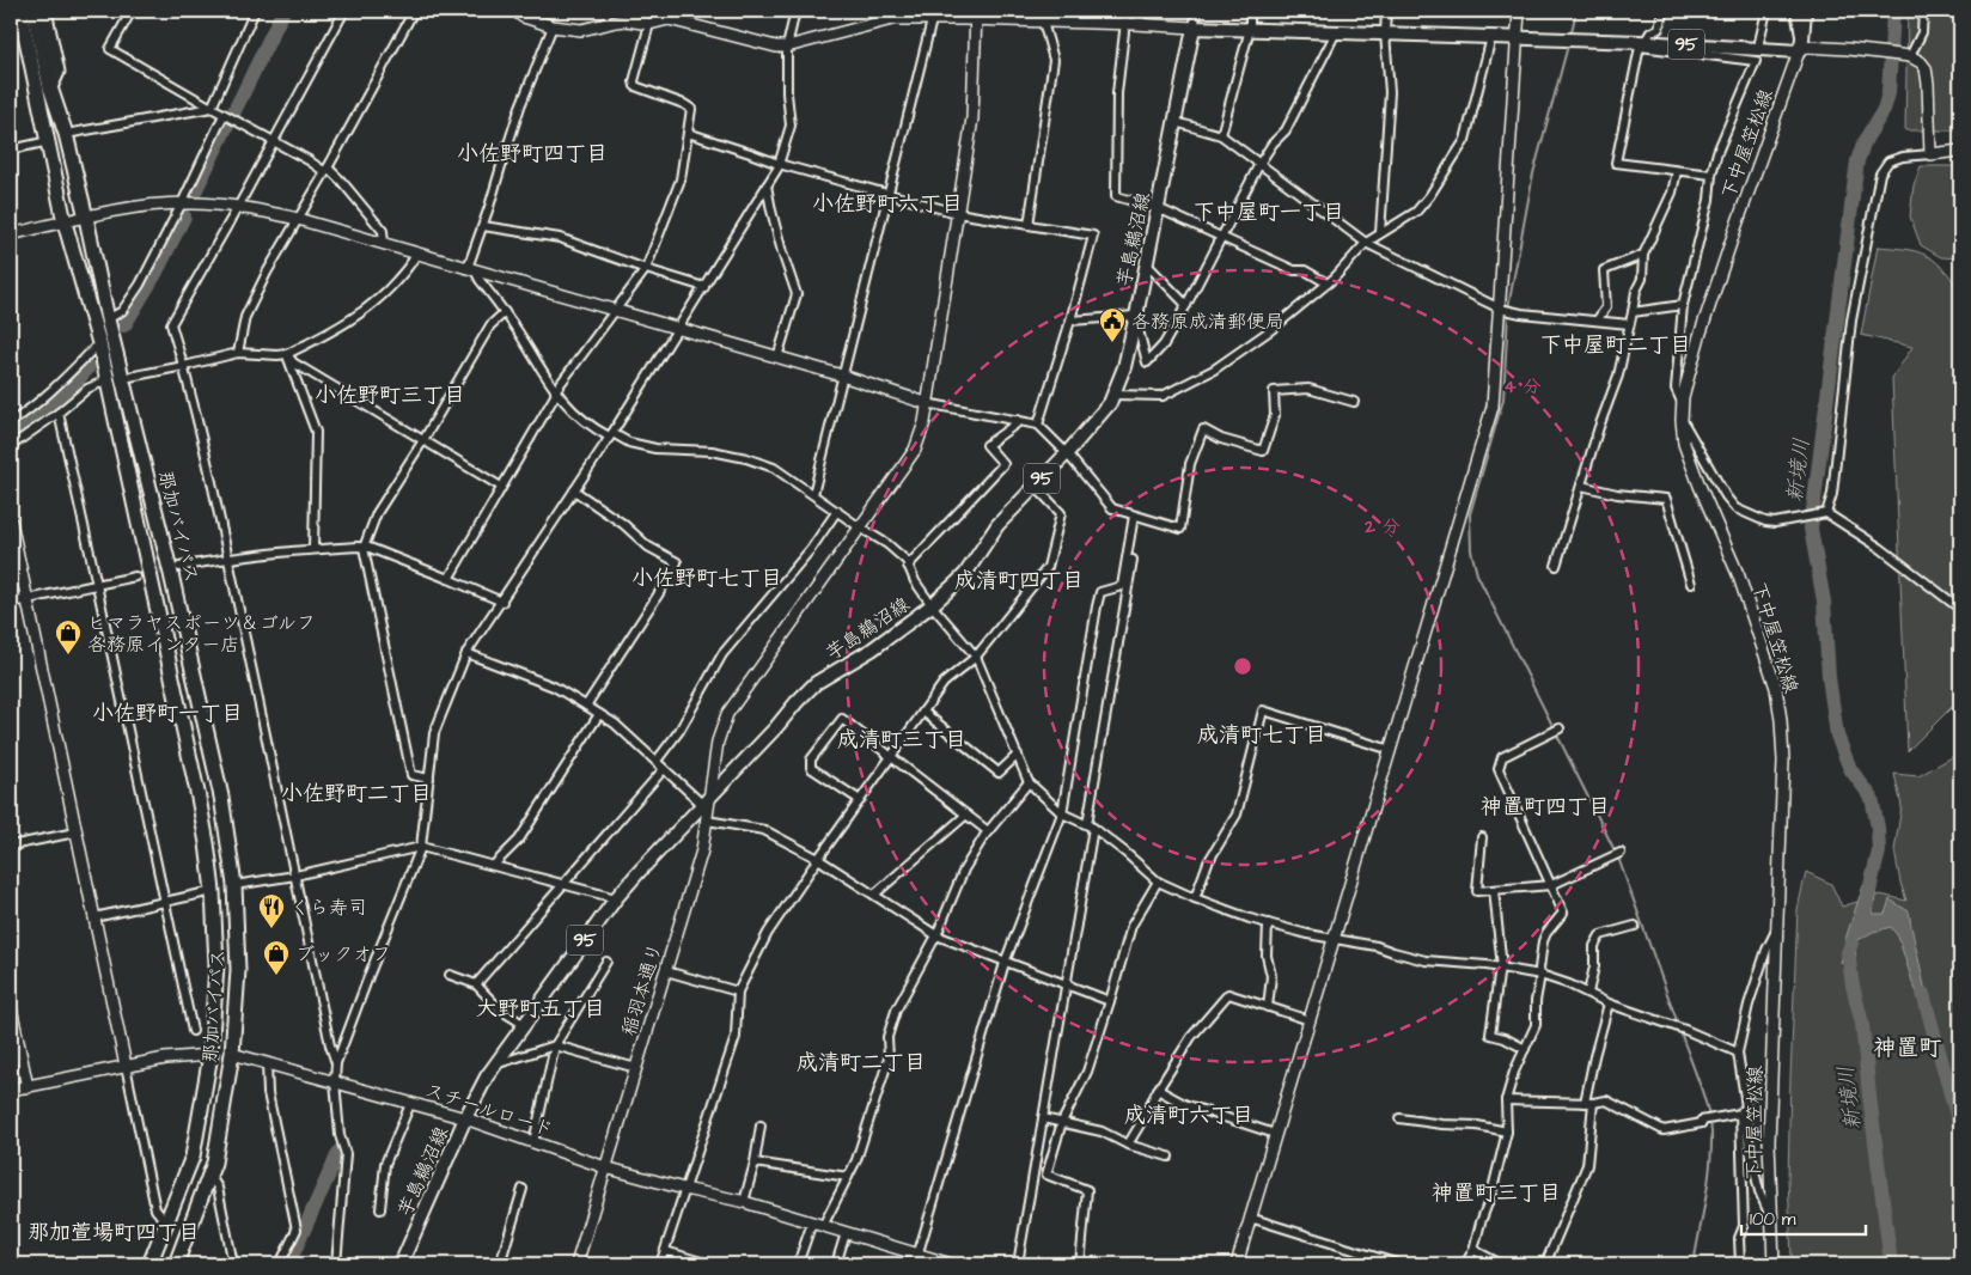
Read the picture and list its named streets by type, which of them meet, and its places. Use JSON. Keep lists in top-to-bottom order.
{
  "streets": {
    "highway": ["那加バイパス", "スチールロード"],
    "main road": ["95", "芋島鵜沼線"],
    "street": ["下中屋笠松線", "稲羽本通り"]
  },
  "crossings": [
    ["95", "下中屋笠松線"],
    ["95", "芋島鵜沼線"],
    ["芋島鵜沼線", "稲羽本通り"],
    ["芋島鵜沼線", "スチールロード"],
    ["那加バイパス", "スチールロード"],
    ["稲羽本通り", "スチールロード"]
  ],
  "districts": [
    "小佐野町四丁目",
    "小佐野町六丁目",
    "下中屋町一丁目",
    "下中屋町二丁目",
    "小佐野町三丁目",
    "小佐野町七丁目",
    "成清町四丁目",
    "小佐野町一丁目",
    "成清町七丁目",
    "成清町三丁目",
    "小佐野町二丁目",
    "神置町四丁目",
    "大野町五丁目",
    "神置町",
    "成清町二丁目",
    "成清町六丁目",
    "神置町三丁目",
    "那加萱場町四丁目"
  ],
  "water": ["新境川"],
  "places": {
    "public building": ["各務原成清郵便局"],
    "shop": ["ヒマラヤスポーツ＆ゴルフ 各務原インター店", "ブックオフ"],
    "restaurant": ["くら寿司"]
  },
  "scale_bar": "100 m",
  "rings": ["4 分", "2 分"]
}
